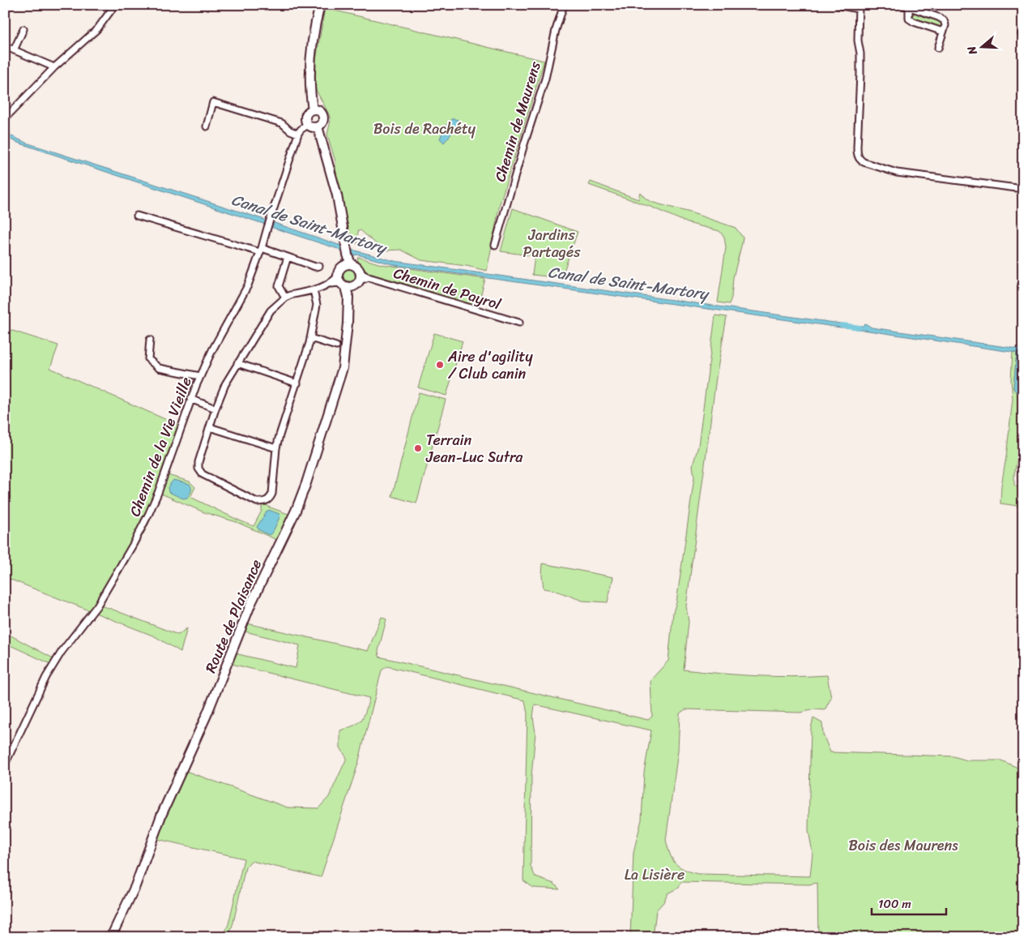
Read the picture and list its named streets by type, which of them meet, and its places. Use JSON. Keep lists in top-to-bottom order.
{
  "streets": {
    "main road": ["Route de Plaisance"],
    "street": ["Chemin de Maurens", "Chemin de Payrol", "Chemin de la Vie Vieille"]
  },
  "crossings": [
    ["Chemin de Payrol", "Route de Plaisance"]
  ],
  "water": ["Canal de Saint-Martory"],
  "parks": [
    "Bois de Rachéty",
    "Jardins Partagés",
    "Bois des Maurens",
    "La Lisière"
  ],
  "places": ["Aire d'agility / Club canin", "Terrain Jean-Luc Sutra"],
  "scale_bar": "100 m",
  "north": "left"
}
